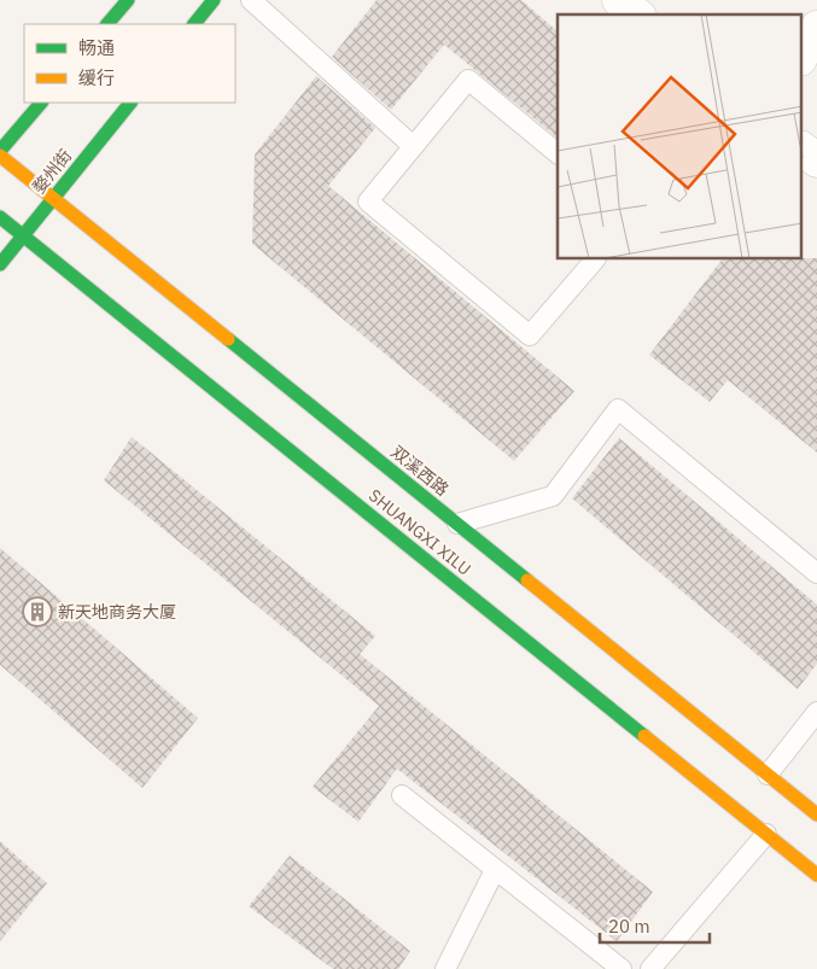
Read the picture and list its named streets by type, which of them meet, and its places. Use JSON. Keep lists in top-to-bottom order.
{
  "streets": {
    "main road": ["婺州街", "双溪西路", "SHUANGXI XILU"]
  },
  "crossings": [
    ["婺州街", "双溪西路"],
    ["婺州街", "SHUANGXI XILU"]
  ],
  "places": {
    "building": ["新天地商务大厦"]
  },
  "legend": ["畅通", "缓行"],
  "scale_bar": "20 m"
}
